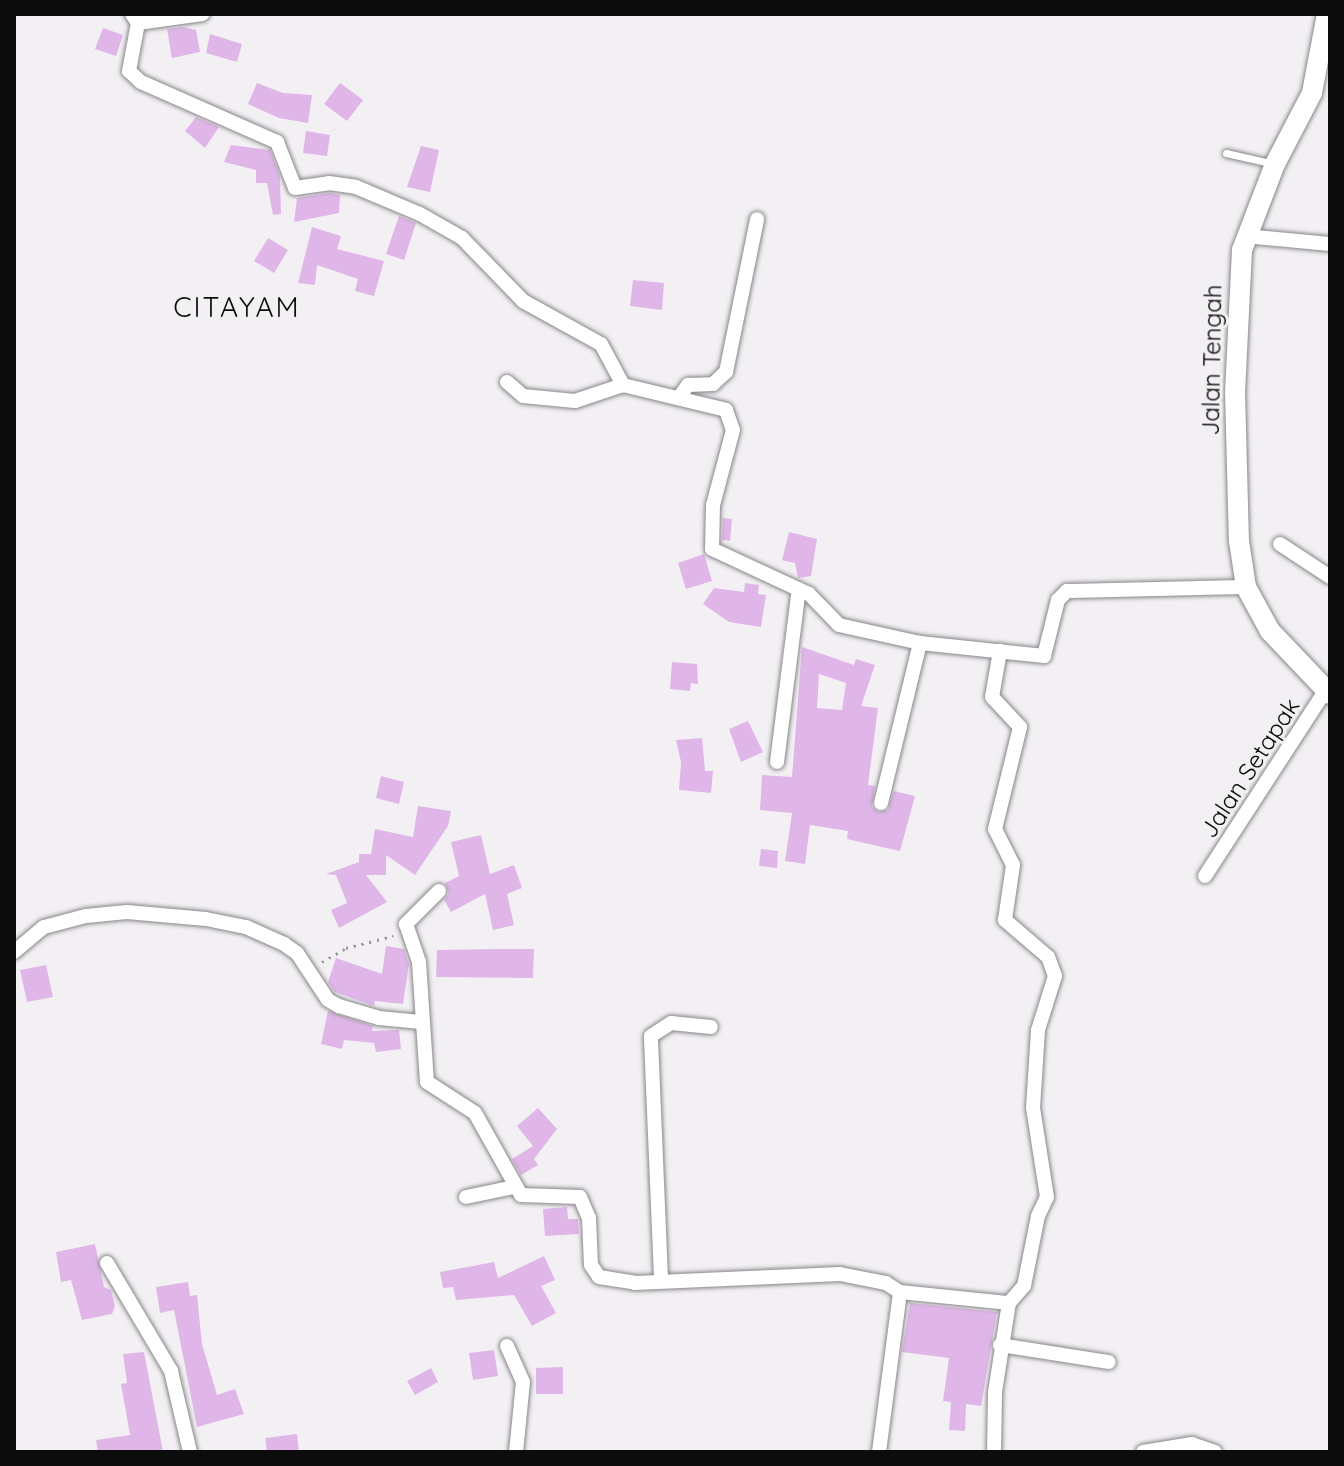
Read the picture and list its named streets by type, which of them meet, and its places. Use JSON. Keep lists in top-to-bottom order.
{
  "streets": {
    "main road": ["Jalan Tengah"],
    "street": ["Jalan Setapak"]
  },
  "crossings": [
    ["Jalan Tengah", "Jalan Setapak"]
  ],
  "districts": ["CITAYAM"]
}
